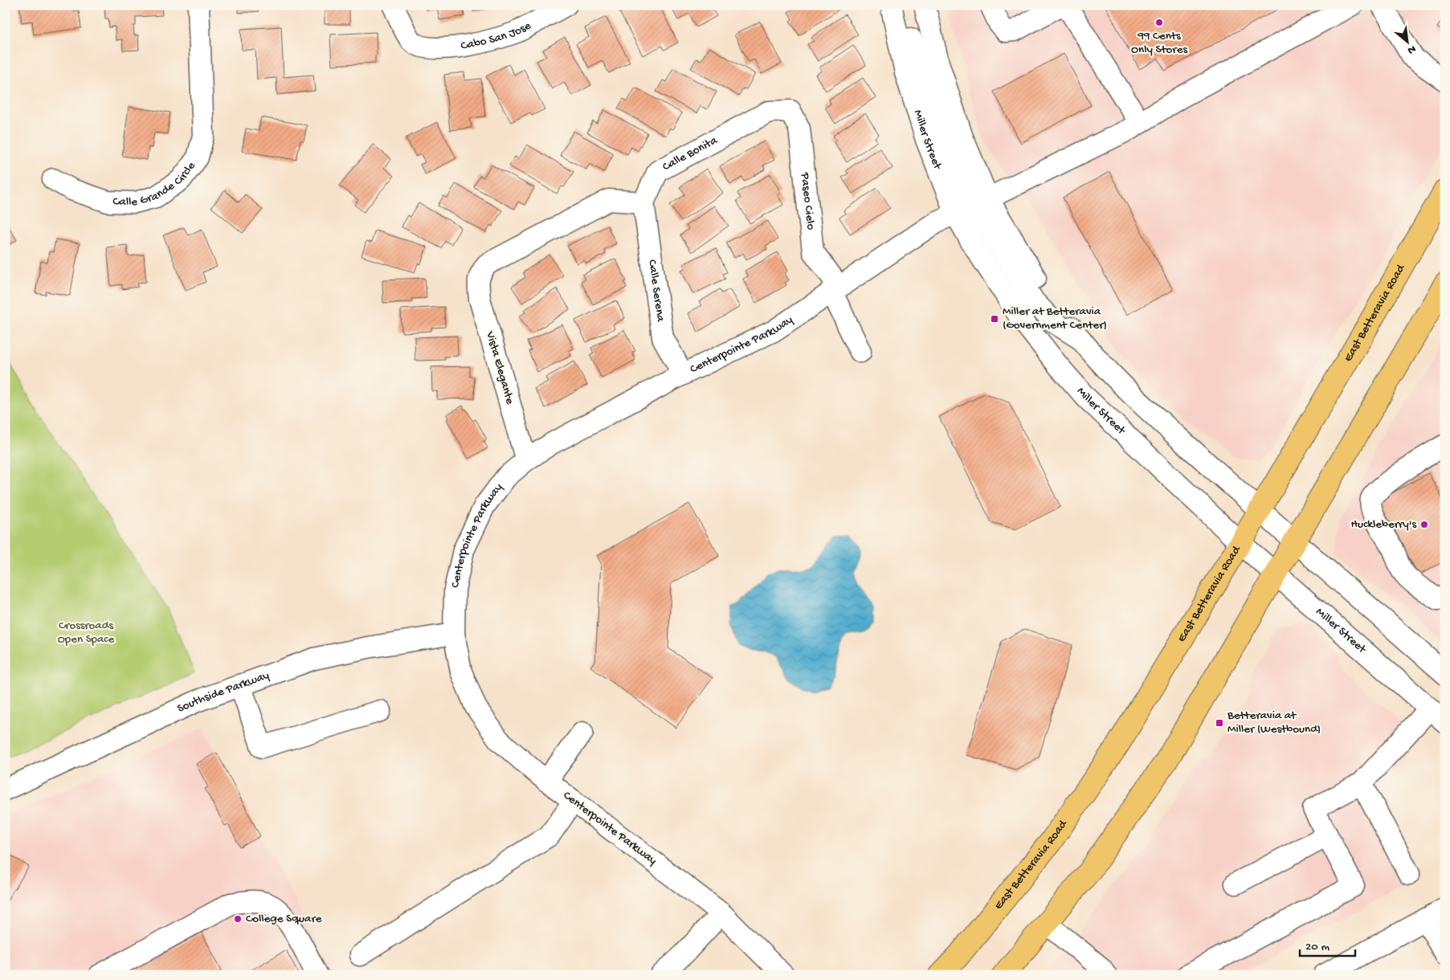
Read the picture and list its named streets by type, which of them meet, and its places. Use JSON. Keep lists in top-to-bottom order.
{
  "streets": {
    "highway": ["East Betteravia Road"],
    "street": [
      "Cabo San Jose",
      "Miller Street",
      "Calle Bonita",
      "Calle Grande Circle",
      "Paseo Cielo",
      "Calle Serena",
      "Centerpointe Parkway",
      "Vista Elegante",
      "Southside Parkway"
    ]
  },
  "crossings": [
    ["Miller Street", "East Betteravia Road"],
    ["Miller Street", "Centerpointe Parkway"],
    ["Calle Bonita", "Paseo Cielo"],
    ["Calle Bonita", "Calle Serena"],
    ["Calle Bonita", "Vista Elegante"],
    ["Paseo Cielo", "Centerpointe Parkway"],
    ["Calle Serena", "Centerpointe Parkway"],
    ["Calle Serena", "Vista Elegante"],
    ["Centerpointe Parkway", "Vista Elegante"],
    ["Centerpointe Parkway", "Southside Parkway"]
  ],
  "parks": ["Crossroads Open Space"],
  "places": {
    "other": ["99 Cents Only Stores", "Huckleberry's", "College Square"],
    "transit": ["Miller at Betteravia (Government Center)", "Betteravia at Miller (Westbound)"]
  },
  "scale_bar": "20 m",
  "north": "bottom right"
}
